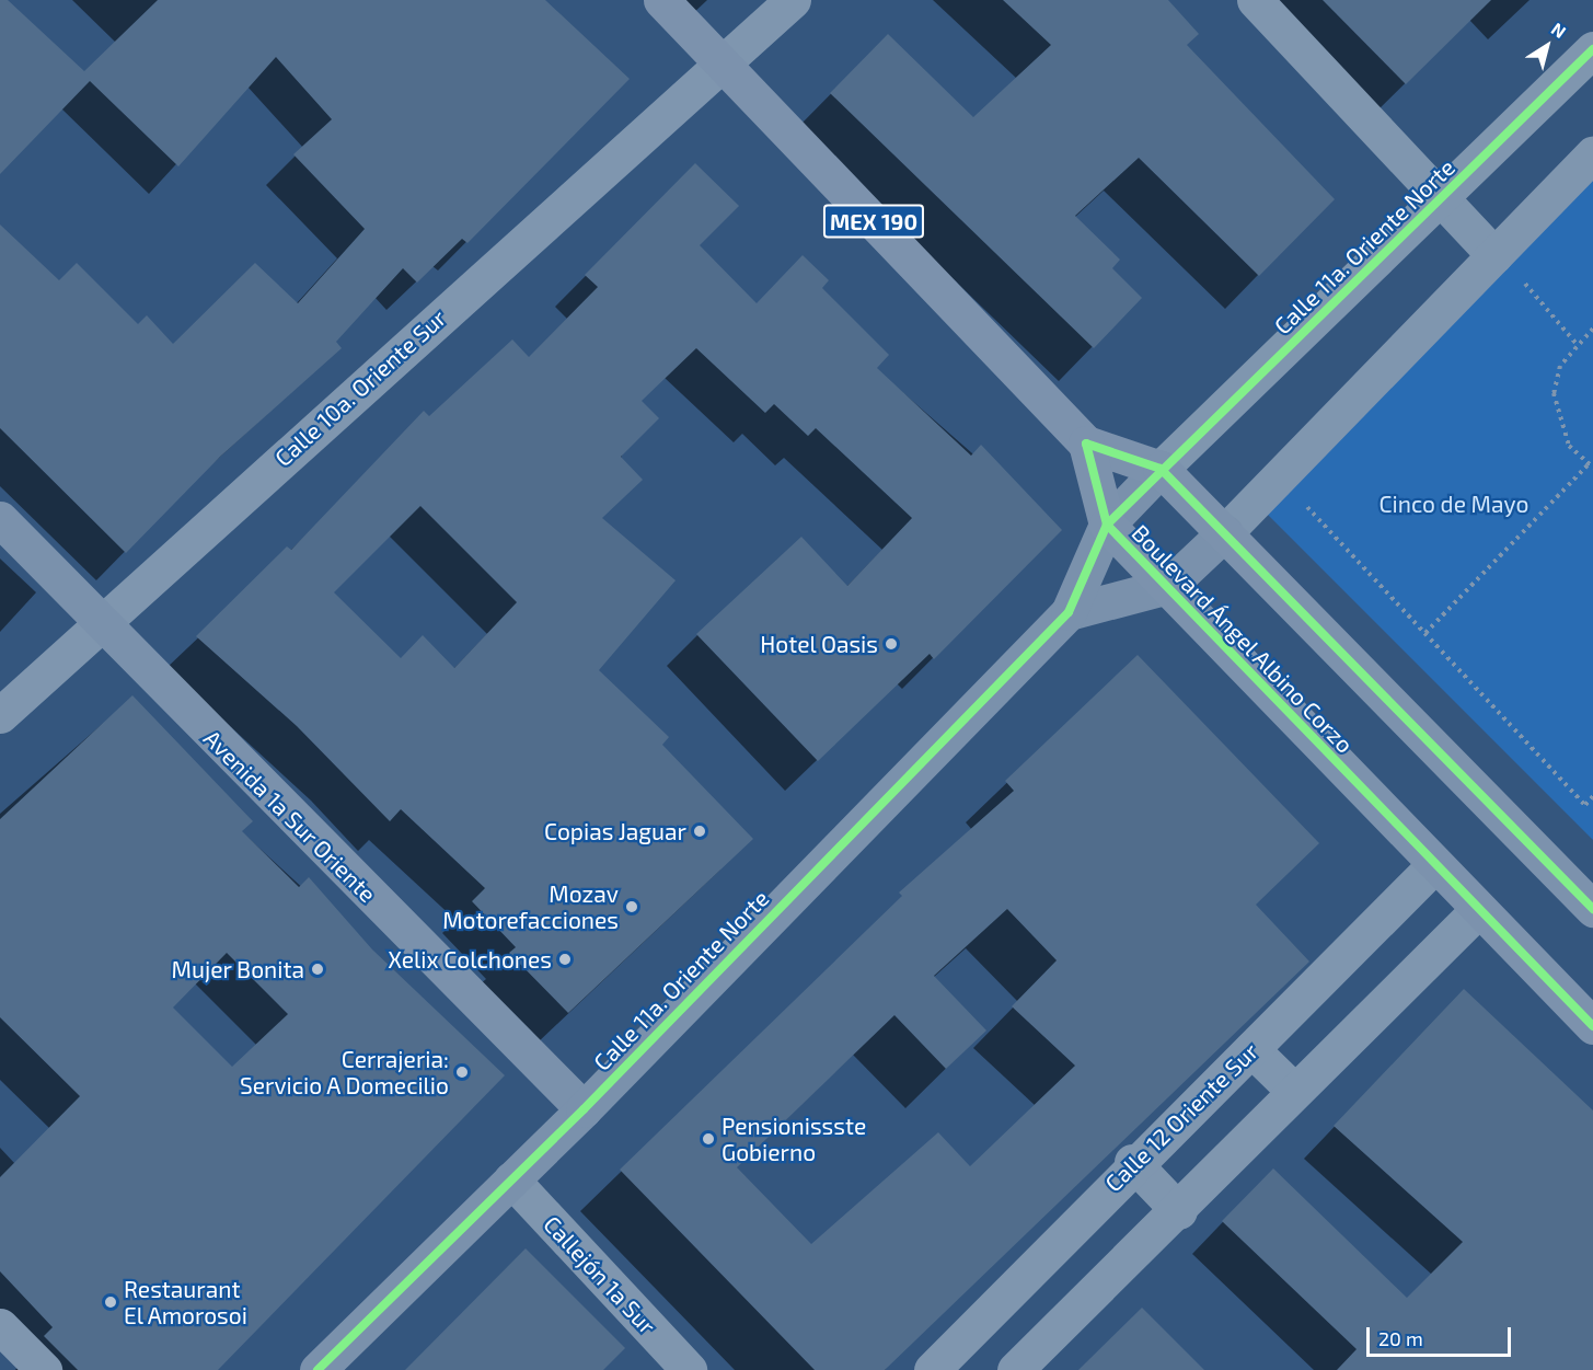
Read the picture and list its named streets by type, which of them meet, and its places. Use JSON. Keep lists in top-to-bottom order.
{
  "streets": {
    "main road": ["MEX 190", "Boulevard Ángel Albino Corzo"],
    "street": [
      "Calle 11a. Oriente Norte",
      "Calle 10a. Oriente Sur",
      "Avenida 1a Sur Oriente",
      "Calle 12 Oriente Sur",
      "Callejón 1a Sur"
    ]
  },
  "crossings": [
    ["MEX 190", "Calle 11a. Oriente Norte"],
    ["MEX 190", "Calle 10a. Oriente Sur"],
    ["MEX 190", "Boulevard Ángel Albino Corzo"],
    ["Calle 11a. Oriente Norte", "Avenida 1a Sur Oriente"],
    ["Calle 11a. Oriente Norte", "Callejón 1a Sur"],
    ["Calle 10a. Oriente Sur", "Avenida 1a Sur Oriente"],
    ["Boulevard Ángel Albino Corzo", "Calle 12 Oriente Sur"]
  ],
  "parks": ["Cinco de Mayo"],
  "places": [
    "Hotel Oasis",
    "Copias Jaguar",
    "Mozav Motorefacciones",
    "Xelix Colchones",
    "Mujer Bonita",
    "Cerrajeria: Servicio A Domecilio",
    "Pensionissste Gobierno",
    "Restaurant El Amorosoi"
  ],
  "scale_bar": "20 m",
  "north": "top right"
}
